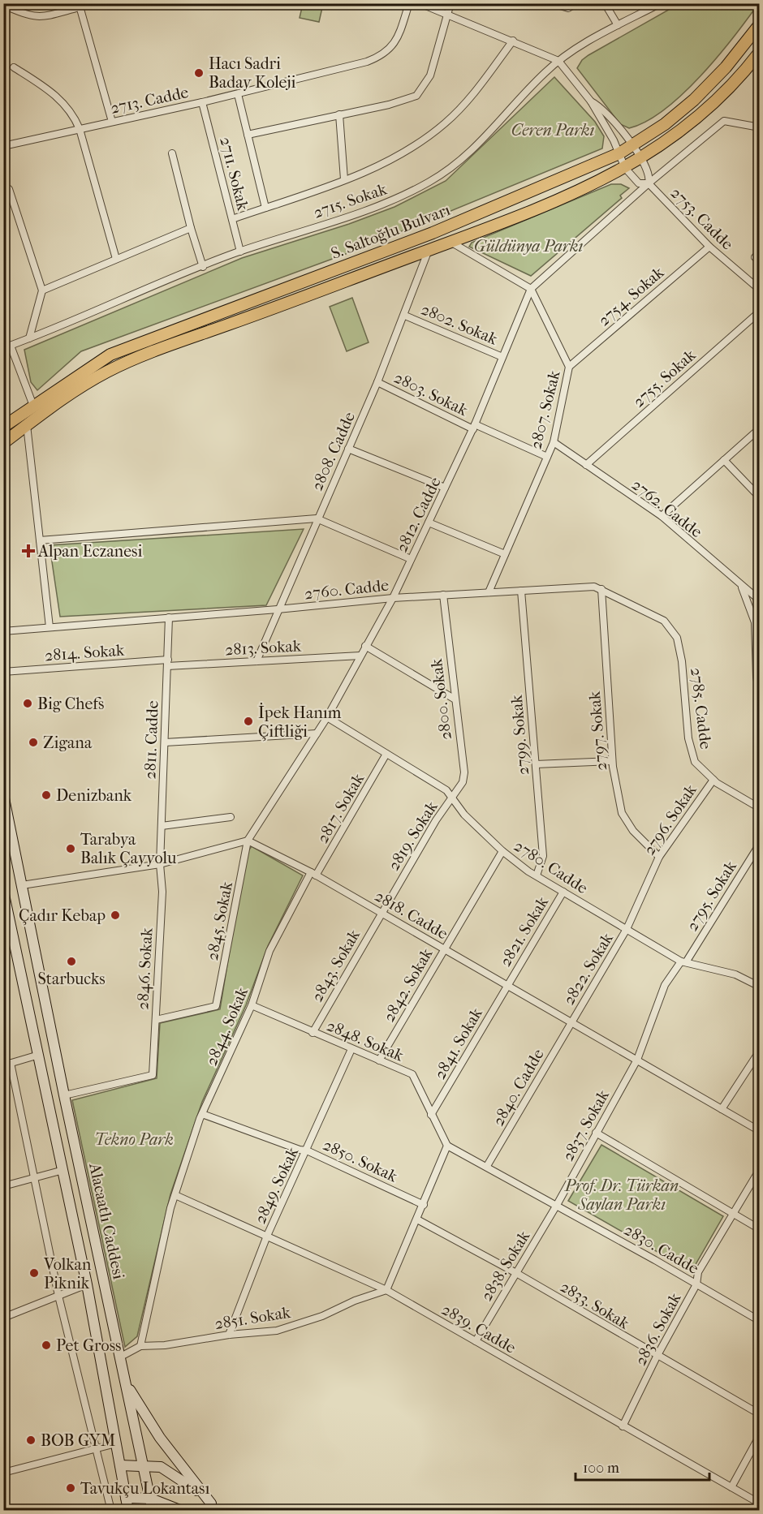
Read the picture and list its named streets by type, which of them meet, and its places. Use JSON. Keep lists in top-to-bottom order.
{
  "streets": {
    "main road": ["S. Saltoğlu Bulvarı", "Alacaatlı Caddesi"],
    "street": [
      "2713. Cadde",
      "2711. Sokak",
      "2715. Sokak",
      "2753. Cadde",
      "2754. Sokak",
      "2802. Sokak",
      "2755. Sokak",
      "2803. Sokak",
      "2807. Sokak",
      "2808. Cadde",
      "2762. Cadde",
      "2812. Cadde",
      "2760. Cadde",
      "2813. Sokak",
      "2814. Sokak",
      "2800. Sokak",
      "2785. Cadde",
      "2797. Sokak",
      "2799. Sokak",
      "2811. Cadde",
      "2817. Sokak",
      "2796. Sokak",
      "2819. Sokak",
      "2780. Cadde",
      "2795. Sokak",
      "2818. Cadde",
      "2845. Sokak",
      "2821. Sokak",
      "2843. Sokak",
      "2846. Sokak",
      "2822. Sokak",
      "2842. Sokak",
      "2844. Sokak",
      "2848. Sokak",
      "2841. Sokak",
      "2840. Cadde",
      "2837. Sokak",
      "2850. Sokak",
      "2849. Sokak",
      "2830. Cadde",
      "2838. Sokak",
      "2833. Sokak",
      "2851. Sokak",
      "2839. Cadde",
      "2836. Sokak"
    ]
  },
  "crossings": [
    ["2713. Cadde", "2711. Sokak"],
    ["2711. Sokak", "2715. Sokak"],
    ["2753. Cadde", "2754. Sokak"],
    ["S. Saltoğlu Bulvarı", "2808. Cadde"],
    ["2754. Sokak", "2807. Sokak"],
    ["2802. Sokak", "2808. Cadde"],
    ["2802. Sokak", "2812. Cadde"],
    ["2755. Sokak", "2762. Cadde"],
    ["2803. Sokak", "2807. Sokak"],
    ["2803. Sokak", "2808. Cadde"],
    ["2803. Sokak", "2812. Cadde"],
    ["2807. Sokak", "2762. Cadde"],
    ["2807. Sokak", "2812. Cadde"],
    ["2807. Sokak", "2760. Cadde"],
    ["2808. Cadde", "2760. Cadde"],
    ["2808. Cadde", "2813. Sokak"],
    ["2812. Cadde", "2760. Cadde"],
    ["2812. Cadde", "2813. Sokak"],
    ["2812. Cadde", "2780. Cadde"],
    ["2812. Cadde", "2818. Cadde"],
    ["2812. Cadde", "2845. Sokak"],
    ["2760. Cadde", "2800. Sokak"],
    ["2760. Cadde", "2785. Cadde"],
    ["2760. Cadde", "2797. Sokak"],
    ["2760. Cadde", "2799. Sokak"],
    ["2760. Cadde", "2811. Cadde"],
    ["2813. Sokak", "2814. Sokak"],
    ["2813. Sokak", "2811. Cadde"],
    ["2814. Sokak", "2811. Cadde"],
    ["2800. Sokak", "2819. Sokak"],
    ["2800. Sokak", "2780. Cadde"],
    ["2785. Cadde", "2796. Sokak"],
    ["2797. Sokak", "2796. Sokak"],
    ["2799. Sokak", "2780. Cadde"],
    ["2811. Cadde", "2846. Sokak"],
    ["2817. Sokak", "2780. Cadde"],
    ["2817. Sokak", "2818. Cadde"],
    ["2817. Sokak", "2844. Sokak"],
    ["2796. Sokak", "2780. Cadde"],
    ["2796. Sokak", "2822. Sokak"],
    ["2819. Sokak", "2780. Cadde"],
    ["2819. Sokak", "2818. Cadde"],
    ["2819. Sokak", "2843. Sokak"],
    ["2780. Cadde", "2795. Sokak"],
    ["2780. Cadde", "2821. Sokak"],
    ["2780. Cadde", "2822. Sokak"],
    ["2780. Cadde", "2842. Sokak"],
    ["2795. Sokak", "2818. Cadde"],
    ["2795. Sokak", "2837. Sokak"],
    ["2818. Cadde", "2845. Sokak"],
    ["2818. Cadde", "2821. Sokak"],
    ["2818. Cadde", "2843. Sokak"],
    ["2818. Cadde", "2822. Sokak"],
    ["2818. Cadde", "2842. Sokak"],
    ["2818. Cadde", "2844. Sokak"],
    ["2818. Cadde", "2841. Sokak"],
    ["2818. Cadde", "2840. Cadde"],
    ["2818. Cadde", "2837. Sokak"],
    ["2845. Sokak", "2846. Sokak"],
    ["2821. Sokak", "2841. Sokak"],
    ["2843. Sokak", "2848. Sokak"],
    ["2846. Sokak", "Alacaatlı Caddesi"],
    ["2822. Sokak", "2840. Cadde"],
    ["2842. Sokak", "2848. Sokak"],
    ["2844. Sokak", "2848. Sokak"],
    ["2844. Sokak", "2850. Sokak"],
    ["2844. Sokak", "2839. Cadde"],
    ["2848. Sokak", "2841. Sokak"],
    ["2848. Sokak", "2849. Sokak"],
    ["2848. Sokak", "2830. Cadde"],
    ["2840. Cadde", "2830. Cadde"],
    ["2837. Sokak", "2830. Cadde"],
    ["2837. Sokak", "2838. Sokak"],
    ["2850. Sokak", "2849. Sokak"],
    ["2849. Sokak", "2851. Sokak"],
    ["2849. Sokak", "2839. Cadde"],
    ["Alacaatlı Caddesi", "2851. Sokak"],
    ["2830. Cadde", "2838. Sokak"],
    ["2830. Cadde", "2836. Sokak"],
    ["2838. Sokak", "2833. Sokak"],
    ["2838. Sokak", "2839. Cadde"],
    ["2833. Sokak", "2836. Sokak"],
    ["2851. Sokak", "2839. Cadde"],
    ["2839. Cadde", "2836. Sokak"]
  ],
  "parks": [
    "Ceren Parkı",
    "Güldünya Parkı",
    "Tekno Park",
    "Prof. Dr. Türkan Saylan Parkı"
  ],
  "places": {
    "other": [
      "Hacı Sadri Baday Koleji",
      "Big Chefs",
      "İpek Hanım Çiftliği",
      "Zigana",
      "Denizbank",
      "Tarabya Balık Çayyolu",
      "Çadır Kebap",
      "Starbucks",
      "Volkan Piknik",
      "Pet Gross",
      "BOB GYM",
      "Tavukçu Lokantası"
    ],
    "health": ["Alpan Eczanesi"]
  },
  "scale_bar": "100 m"
}
